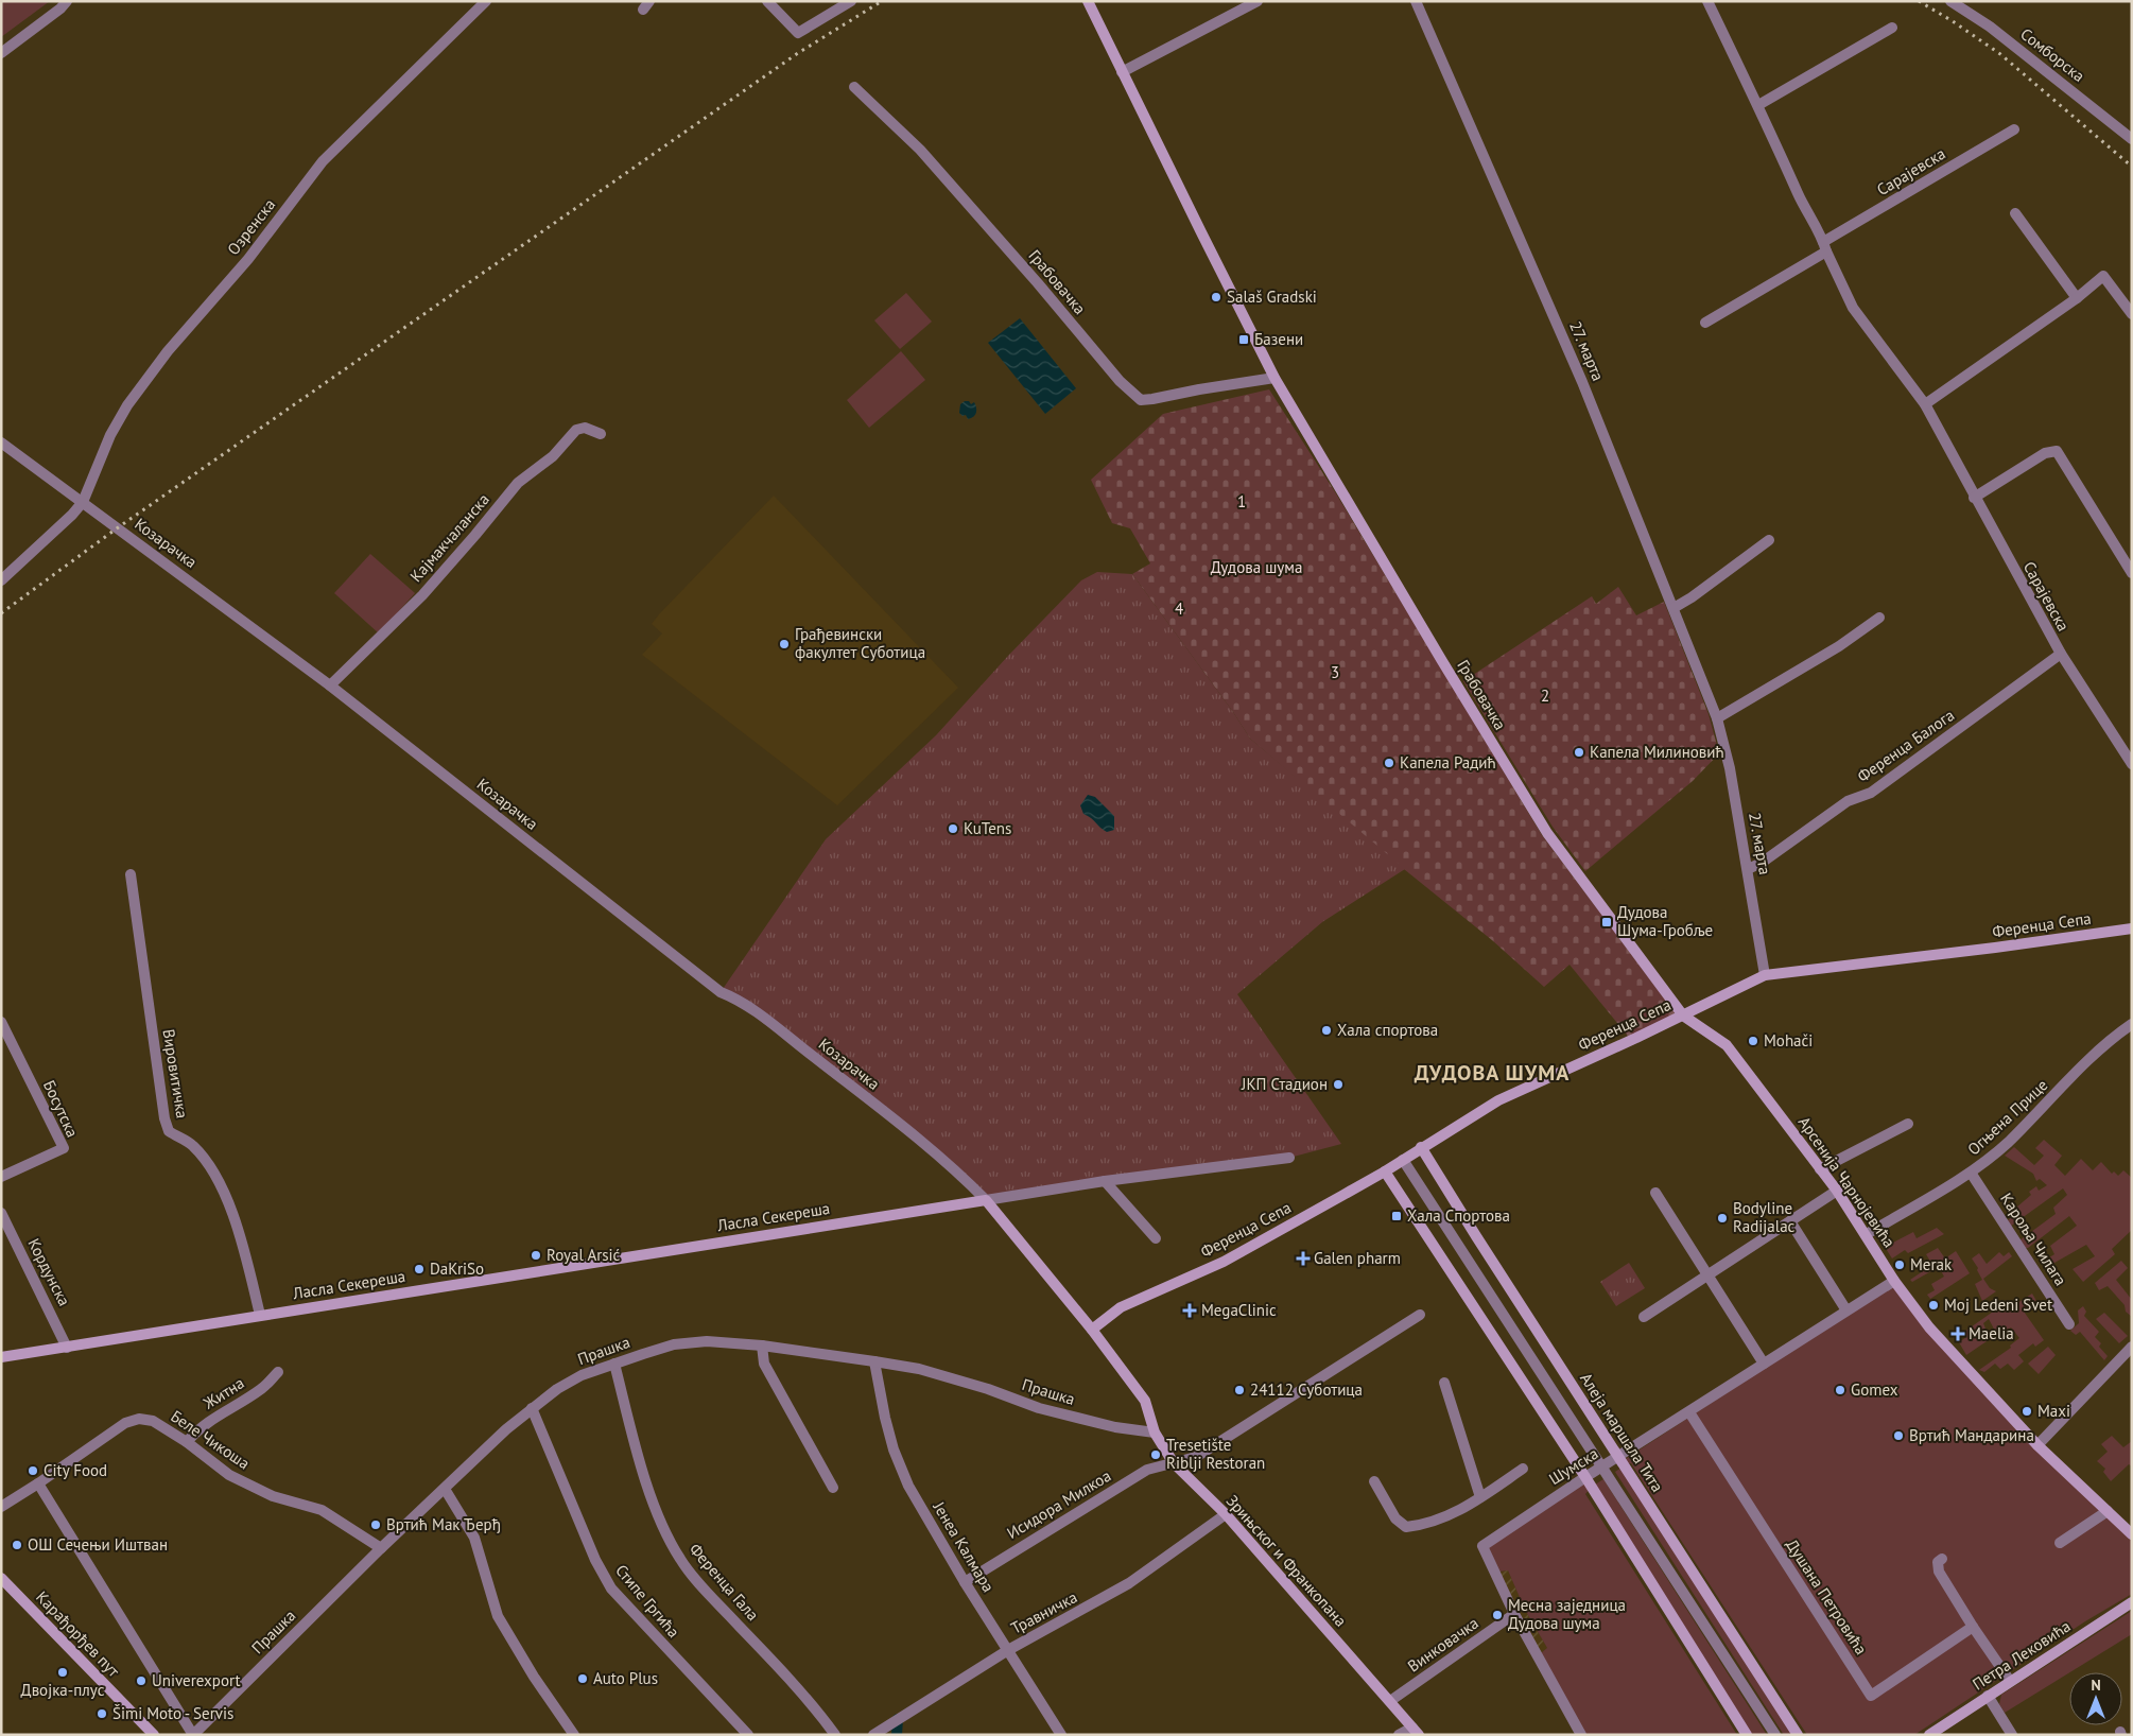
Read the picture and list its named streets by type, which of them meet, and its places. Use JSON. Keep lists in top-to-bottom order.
{
  "streets": {
    "street": [
      "Сомборска",
      "Сарајевска",
      "Озренска",
      "Грабовачка",
      "27. марта",
      "Кајмакчаланска",
      "Козарачка",
      "Ференца Балога",
      "Ференца Сепа",
      "Вировитичка",
      "Босутска",
      "Огњена Прице",
      "Арсенија Чарнојевића",
      "Ласла Секереша",
      "Кароља Чилага",
      "Кордунска",
      "Прашка",
      "Житна",
      "Алеја маршала Тита",
      "Беле Чикоша",
      "Шумска",
      "Исидора Милкоа",
      "Јенеа Калмара",
      "Зрињског и Франкопана",
      "Ференца Гала",
      "Душана Петровића",
      "Стипе Гргића",
      "Травничка",
      "Карађорђев пут",
      "Винковачка",
      "Петра Лековића"
    ]
  },
  "crossings": [
    ["Сарајевска", "Ференца Балога"],
    ["Озренска", "Козарачка"],
    ["Грабовачка", "Ференца Сепа"],
    ["Грабовачка", "Арсенија Чарнојевића"],
    ["27. марта", "Ференца Балога"],
    ["27. марта", "Ференца Сепа"],
    ["Кајмакчаланска", "Козарачка"],
    ["Козарачка", "Ласла Секереша"],
    ["Козарачка", "Зрињског и Франкопана"],
    ["Ференца Сепа", "Арсенија Чарнојевића"],
    ["Ференца Сепа", "Алеја маршала Тита"],
    ["Ференца Сепа", "Зрињског и Франкопана"],
    ["Вировитичка", "Ласла Секереша"],
    ["Огњена Прице", "Арсенија Чарнојевића"],
    ["Огњена Прице", "Кароља Чилага"],
    ["Арсенија Чарнојевића", "Шумска"],
    ["Ласла Секереша", "Кордунска"],
    ["Ласла Секереша", "Зрињског и Франкопана"],
    ["Прашка", "Беле Чикоша"],
    ["Прашка", "Јенеа Калмара"],
    ["Прашка", "Зрињског и Франкопана"],
    ["Прашка", "Ференца Гала"],
    ["Прашка", "Стипе Гргића"],
    ["Житна", "Беле Чикоша"],
    ["Алеја маршала Тита", "Шумска"],
    ["Шумска", "Душана Петровића"],
    ["Шумска", "Винковачка"],
    ["Исидора Милкоа", "Јенеа Калмара"],
    ["Исидора Милкоа", "Зрињског и Франкопана"],
    ["Јенеа Калмара", "Травничка"],
    ["Зрињског и Франкопана", "Травничка"],
    ["Зрињског и Франкопана", "Винковачка"]
  ],
  "districts": ["ДУДОВА ШУМА"],
  "parks": [
    "1",
    "Дудова шума",
    "4",
    "3",
    "2"
  ],
  "places": {
    "other": [
      "Salaš Gradski",
      "Грађевински факултет Суботица",
      "Капела Милиновић",
      "Капела Радић",
      "KuTens",
      "Хала спортова",
      "Mohači",
      "ЈКП Стадион",
      "Bodyline Radijalac",
      "Royal Arsić",
      "Merak",
      "DaKriSo",
      "Moj Ledeni Svet",
      "24112 Суботица",
      "Gomex",
      "Maxi",
      "Вртић Мандарина",
      "Tresetište Riblji Restoran",
      "City Food",
      "Вртић Мак Ђерђ",
      "ОШ Сечењи Иштван",
      "Месна заједница Дудова шума",
      "Двојка-плус",
      "Auto Plus",
      "Univerexport",
      "Šimi Moto - Servis"
    ],
    "transit": ["Базени", "Дудова Шума-Гробље", "Хала Спортова"],
    "health": ["Galen pharm", "MegaClinic", "Maelia"]
  },
  "north": "top"
}
